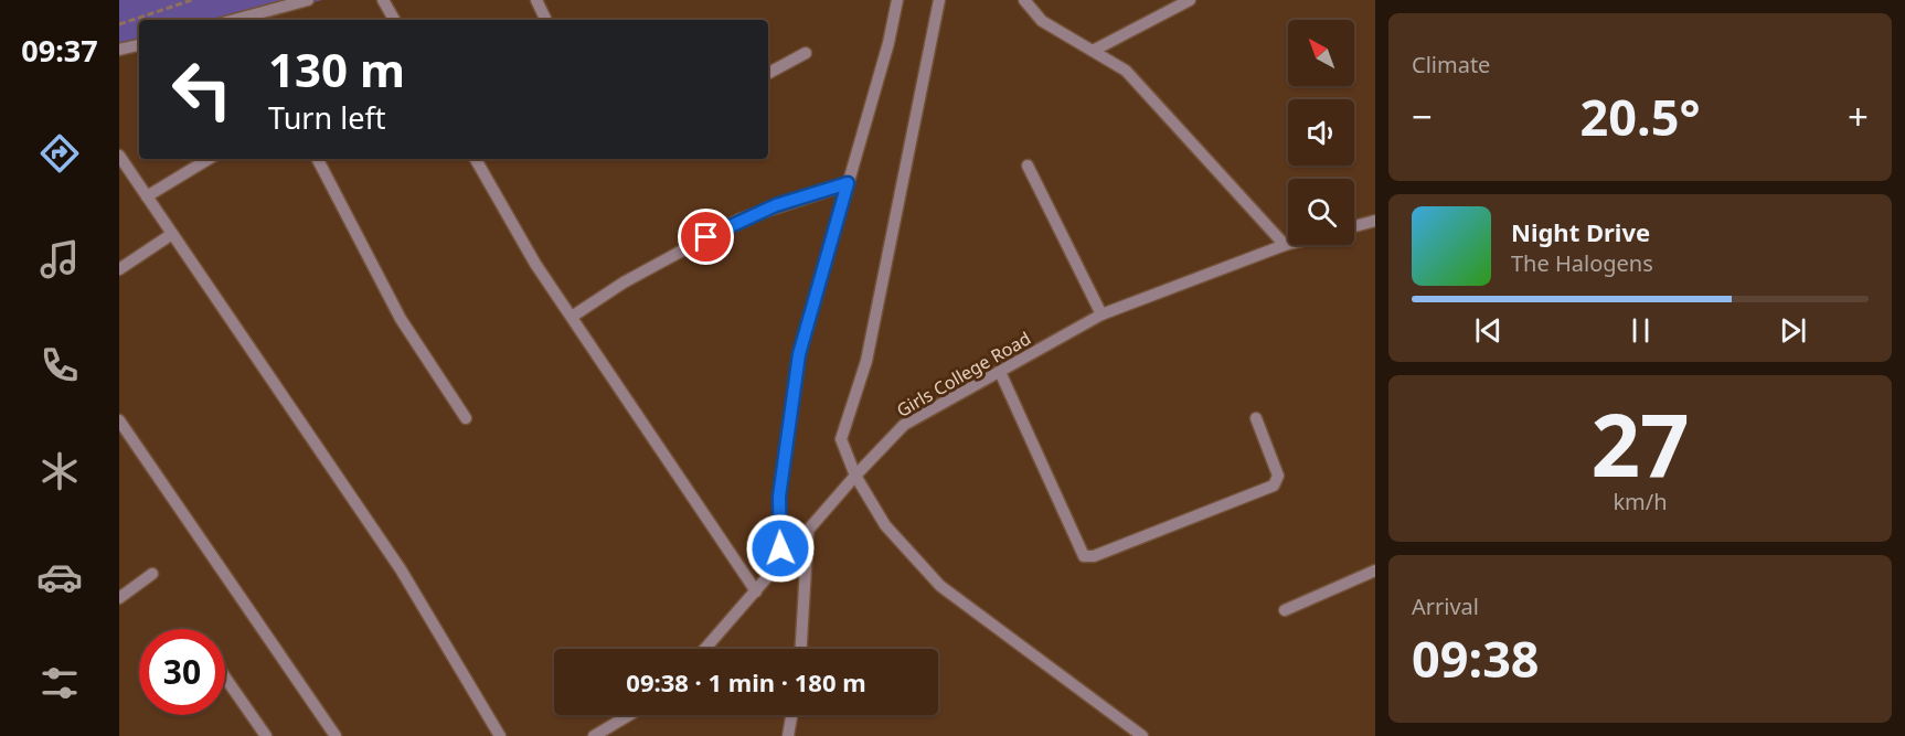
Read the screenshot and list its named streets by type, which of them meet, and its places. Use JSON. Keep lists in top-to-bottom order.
{
  "streets": {
    "street": ["Girls College Road"]
  },
  "north": "top left",
  "page": {
    "tabs": "09:37",
    "tile": [
      "Climate",
      ["27", "km/h"],
      ["Arrival", "09:38"]
    ],
    "turn": ["130 m", "Turn left"],
    "heat": ["−", "20.5°", "+"],
    "song": ["Night Drive", "The Halogens"],
    "limit": "30",
    "trip": "09:38 · 1 min · 180 m"
  }
}
